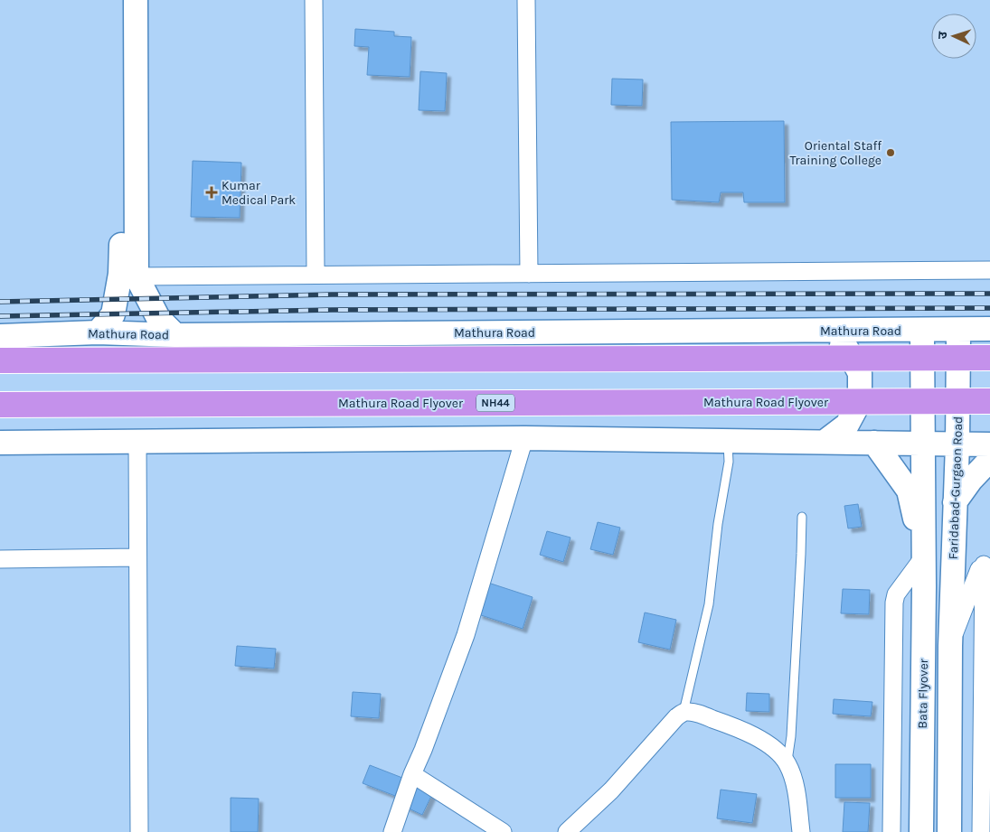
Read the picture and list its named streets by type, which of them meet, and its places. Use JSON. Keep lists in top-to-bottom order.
{
  "streets": {
    "highway": ["Mathura Road Flyover", "NH44"],
    "main road": ["Mathura Road", "Faridabad-Gurgaon Road", "Bata Flyover"]
  },
  "crossings": [
    ["Mathura Road", "Faridabad-Gurgaon Road"],
    ["Faridabad-Gurgaon Road", "Bata Flyover"]
  ],
  "places": {
    "other": ["Oriental Staff Training College"],
    "health": ["Kumar Medical Park"]
  },
  "north": "left"
}
